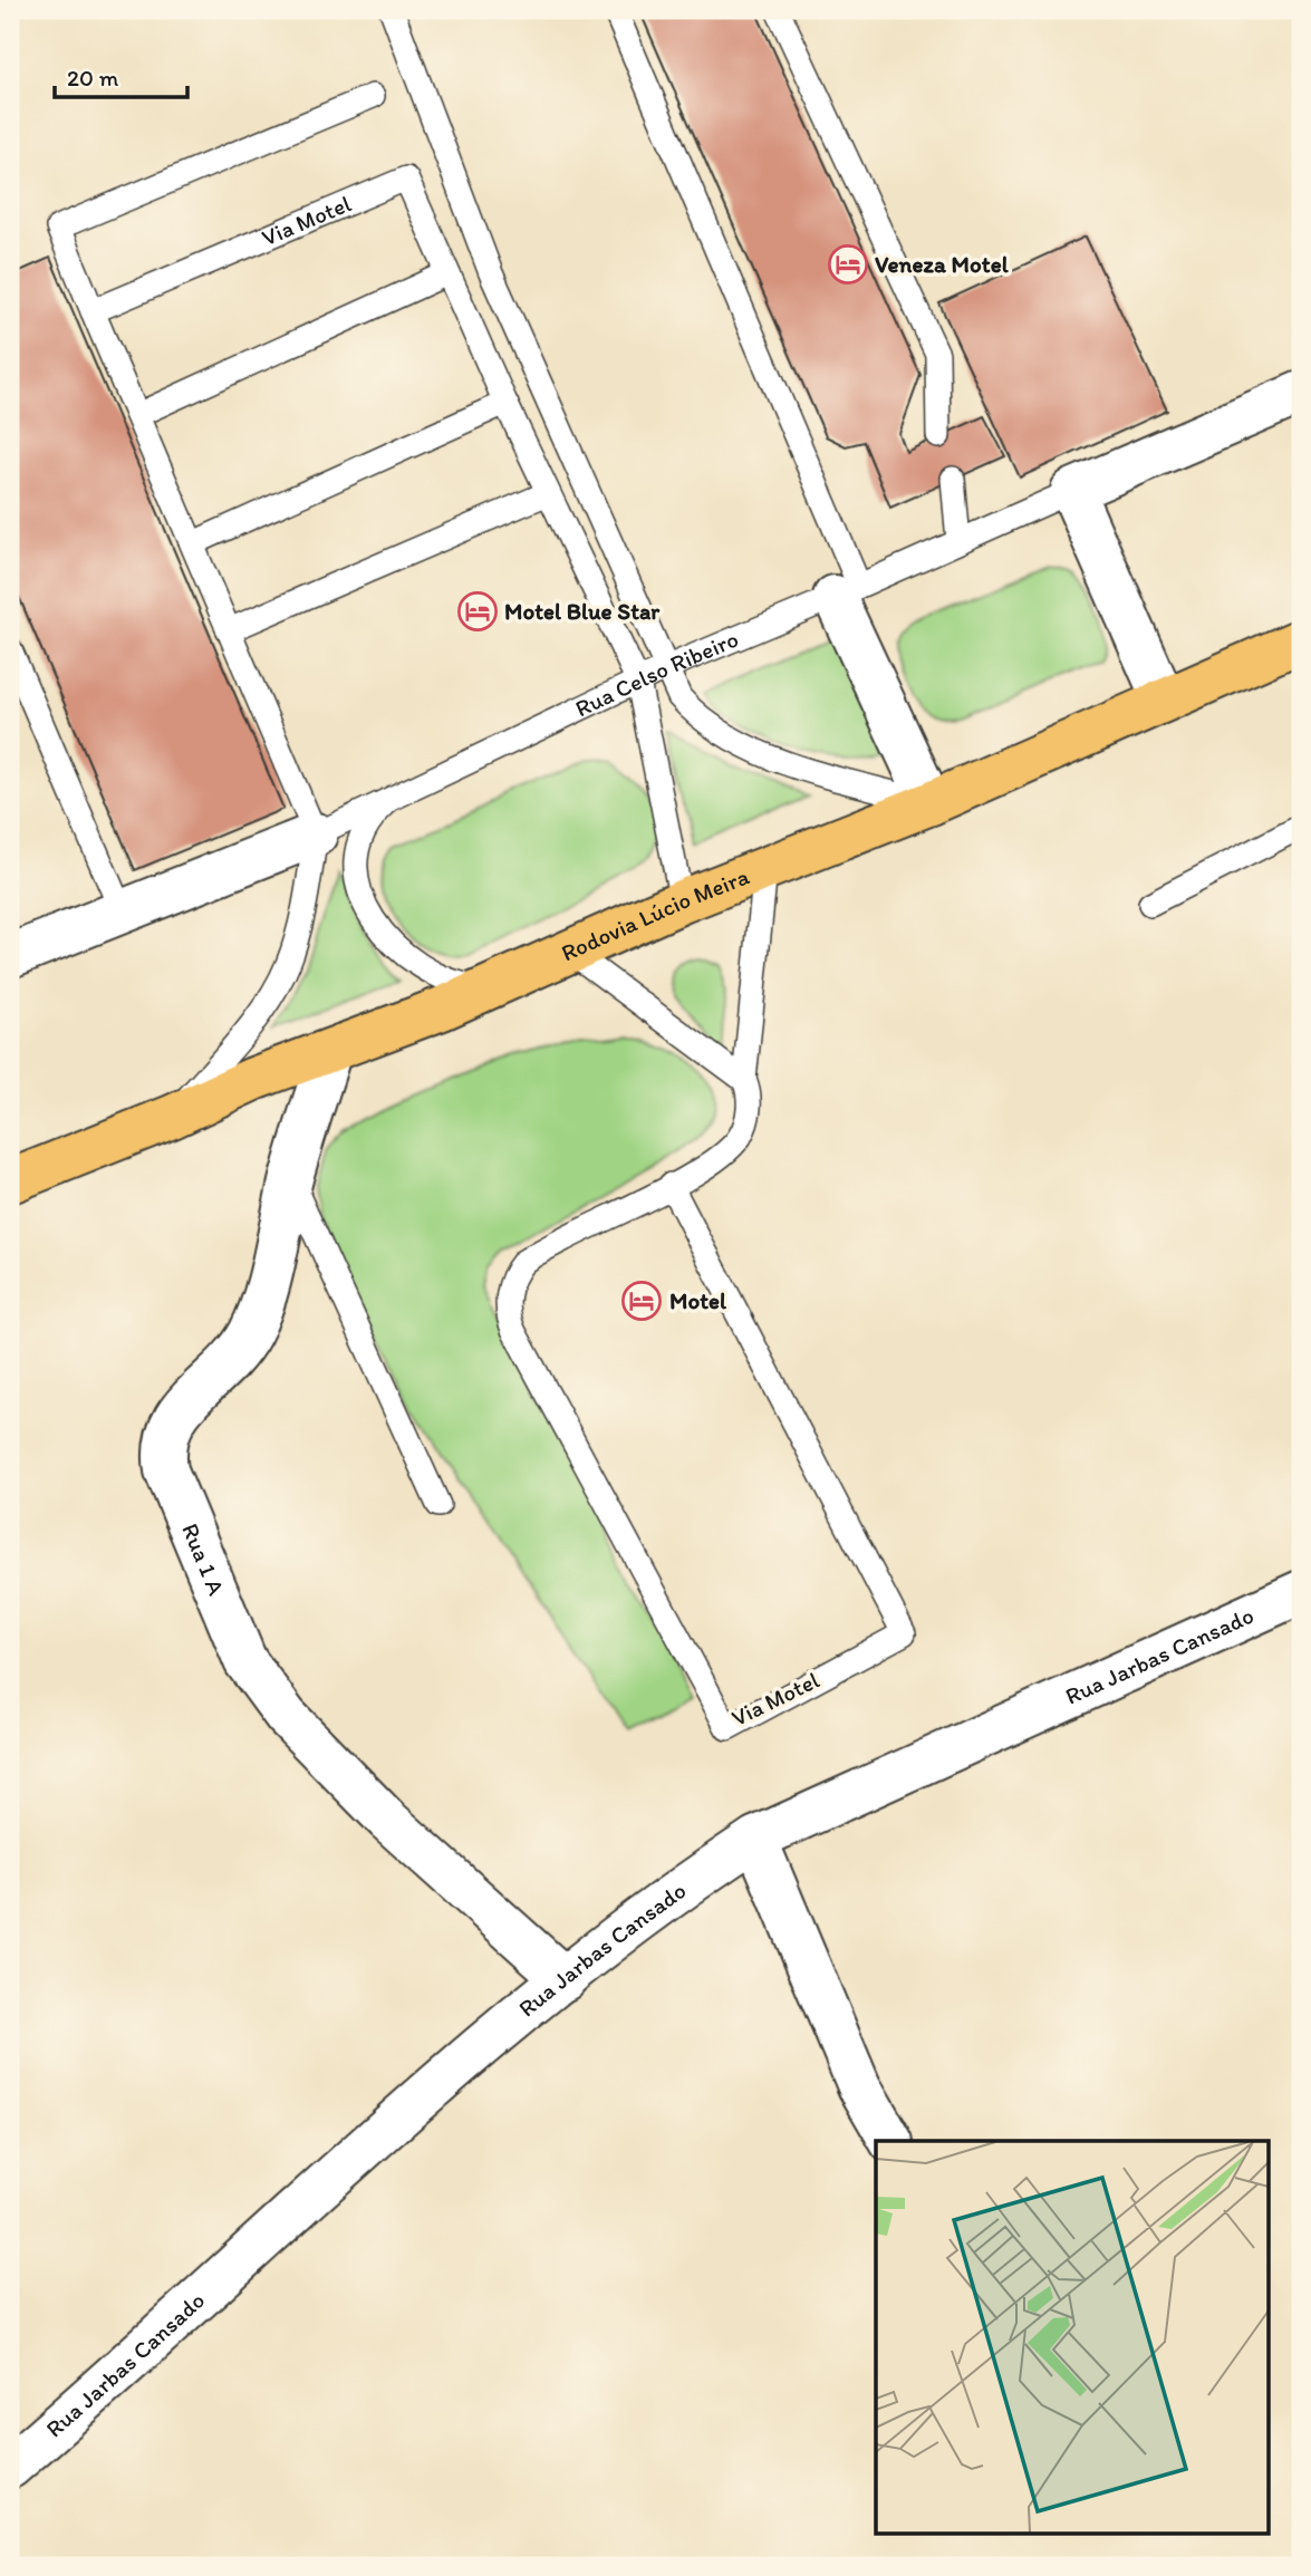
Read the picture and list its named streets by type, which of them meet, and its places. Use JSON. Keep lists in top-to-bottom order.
{
  "streets": {
    "main road": ["Rodovia Lúcio Meira"],
    "street": ["Rua Celso Ribeiro", "Rua 1 A", "Rua Jarbas Cansado"],
    "lane": ["Via Motel"]
  },
  "crossings": [
    ["Via Motel", "Rua Celso Ribeiro"],
    ["Via Motel", "Rodovia Lúcio Meira"],
    ["Rodovia Lúcio Meira", "Rua 1 A"],
    ["Rua 1 A", "Rua Jarbas Cansado"]
  ],
  "places": {
    "hotel": ["Veneza Motel", "Motel Blue Star", "Motel"]
  },
  "scale_bar": "20 m"
}
